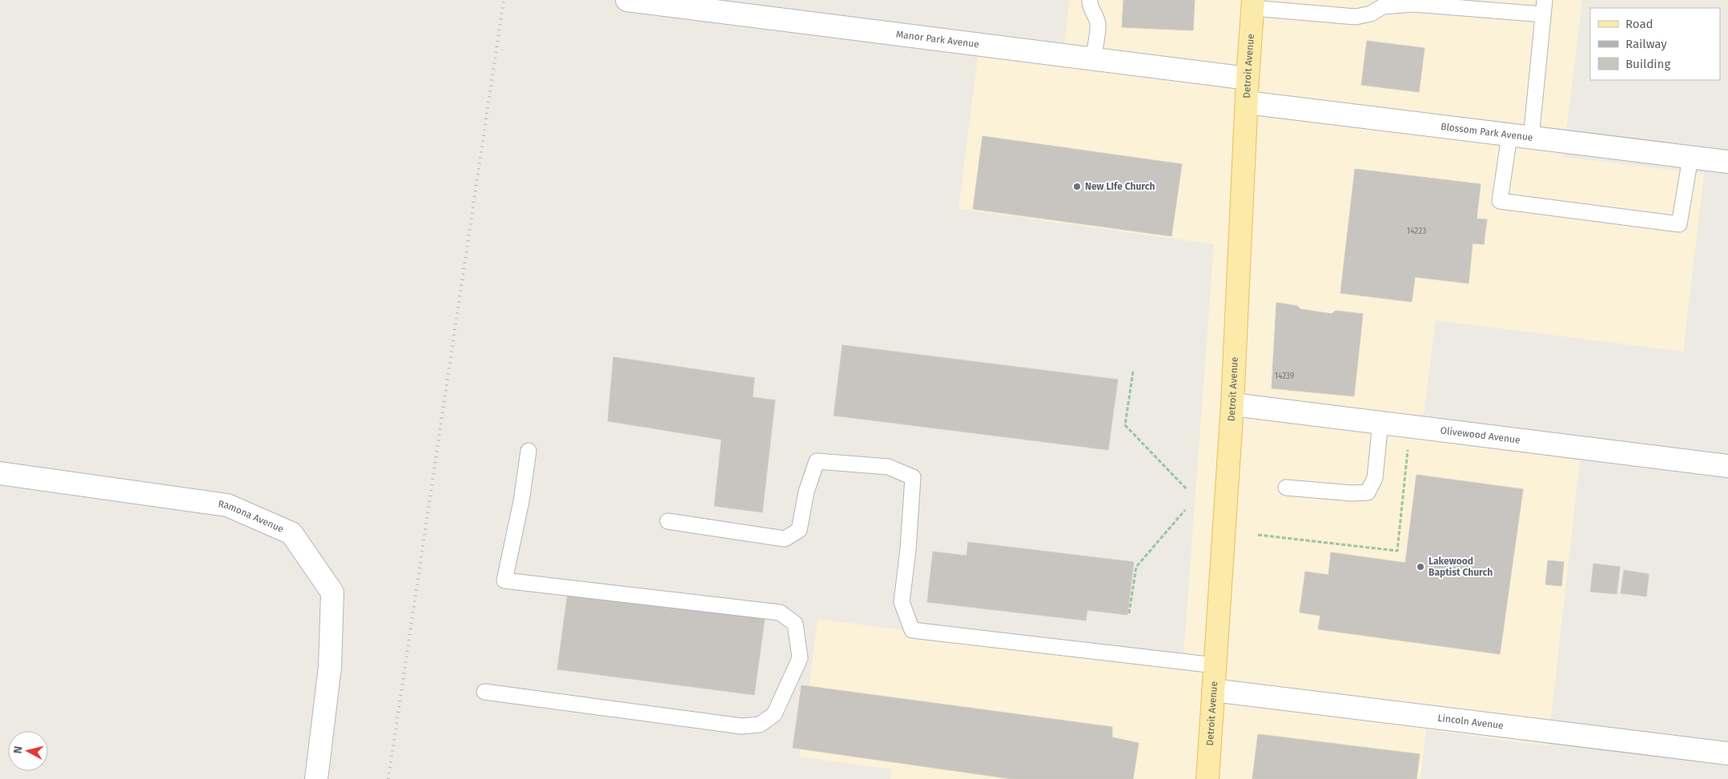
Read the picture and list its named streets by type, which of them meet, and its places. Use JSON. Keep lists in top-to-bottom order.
{
  "streets": {
    "main road": ["Detroit Avenue"],
    "street": [
      "Manor Park Avenue",
      "Blossom Park Avenue",
      "Olivewood Avenue",
      "Ramona Avenue",
      "Lincoln Avenue"
    ]
  },
  "crossings": [
    ["Manor Park Avenue", "Detroit Avenue"],
    ["Detroit Avenue", "Blossom Park Avenue"],
    ["Detroit Avenue", "Olivewood Avenue"],
    ["Detroit Avenue", "Lincoln Avenue"]
  ],
  "places": ["New LIfe Church", "Lakewood Baptist Church"],
  "house_numbers": ["14223", "14239"],
  "legend": ["Road", "Railway", "Building"],
  "north": "left"
}
